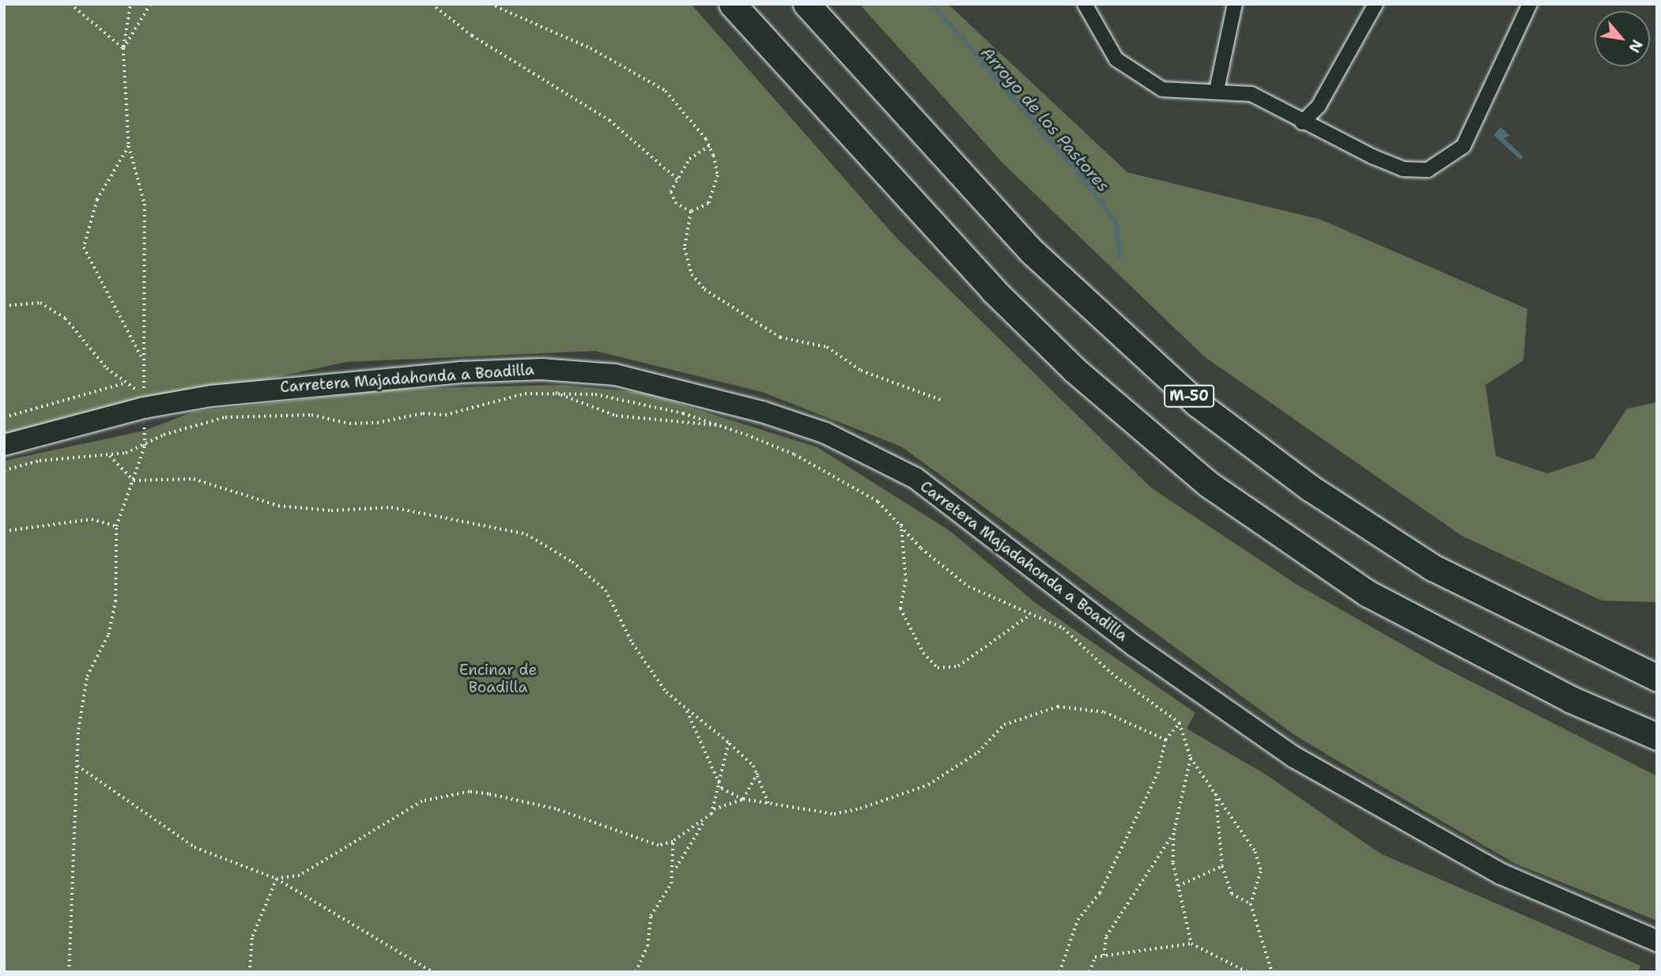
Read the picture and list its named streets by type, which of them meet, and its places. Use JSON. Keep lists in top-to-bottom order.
{
  "streets": {
    "highway": ["M-50"],
    "street": ["Carretera Majadahonda a Boadilla"]
  },
  "water": ["Arroyo de los Pastores"],
  "parks": ["Encinar de Boadilla"],
  "north": "bottom right"
}
